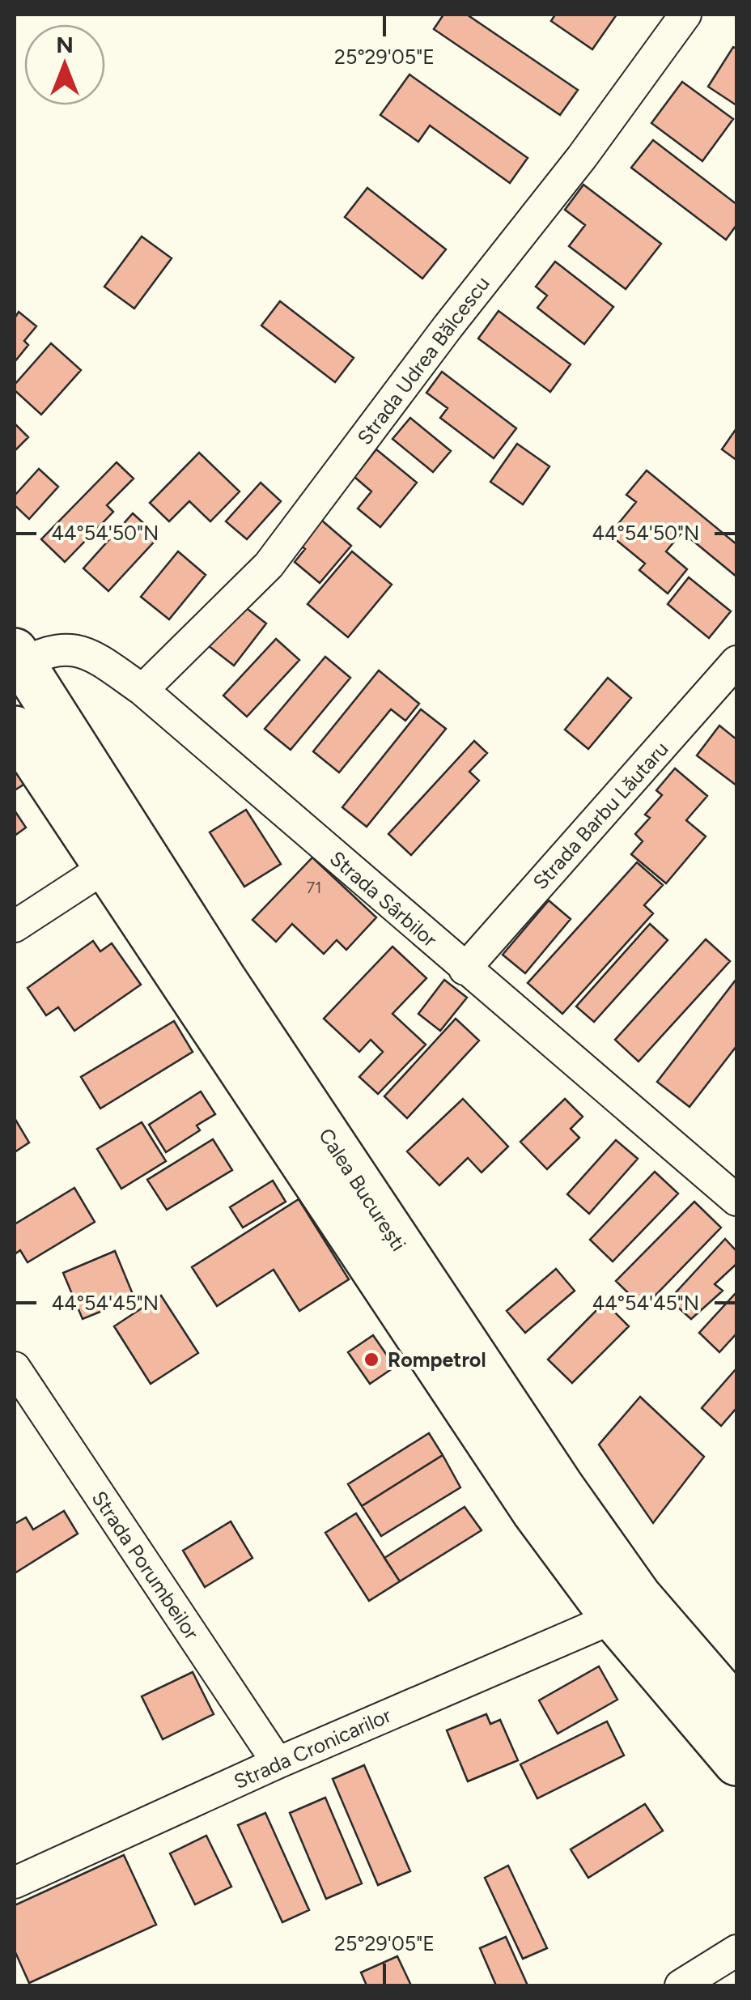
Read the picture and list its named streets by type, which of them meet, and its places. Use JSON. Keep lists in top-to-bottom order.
{
  "streets": {
    "main road": ["Calea București"],
    "street": [
      "Strada Udrea Bălcescu",
      "Strada Barbu Lăutaru",
      "Strada Sârbilor",
      "Strada Porumbeilor",
      "Strada Cronicarilor"
    ]
  },
  "crossings": [
    ["Strada Udrea Bălcescu", "Strada Sârbilor"],
    ["Strada Barbu Lăutaru", "Strada Sârbilor"],
    ["Strada Sârbilor", "Calea București"],
    ["Calea București", "Strada Cronicarilor"],
    ["Strada Porumbeilor", "Strada Cronicarilor"]
  ],
  "places": ["Rompetrol"],
  "house_numbers": ["71"],
  "north": "top",
  "coordinates": ["25°29'05\"E", "44°54'50\"N", "44°54'45\"N"]
}
